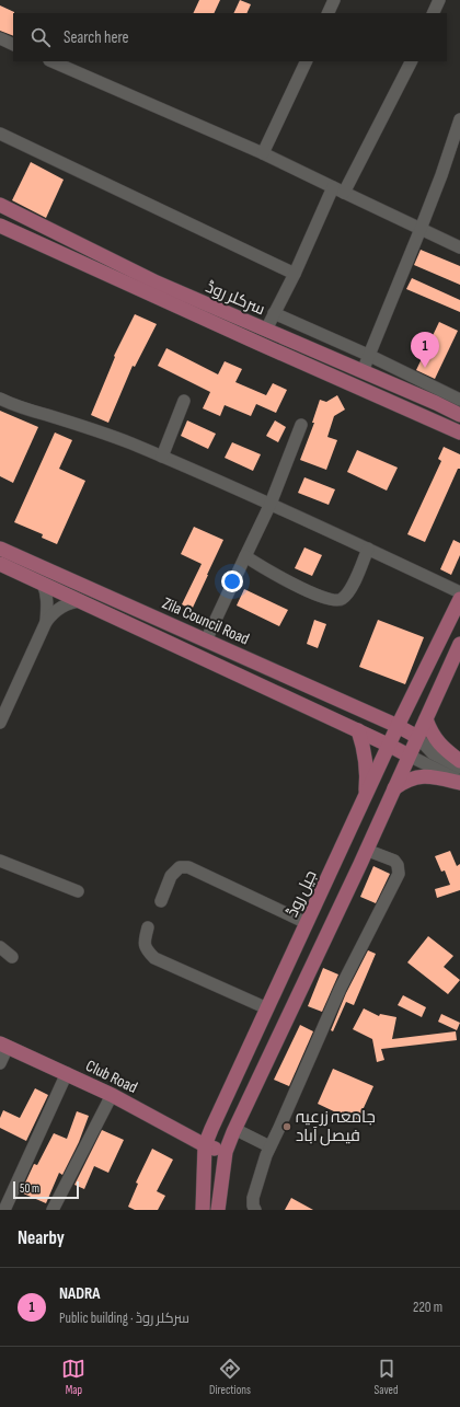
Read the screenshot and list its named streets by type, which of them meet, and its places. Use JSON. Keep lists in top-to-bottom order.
{
  "streets": {
    "main road": [
      "سرکلر روڈ",
      "Zila Council Road",
      "جیل روڈ",
      "Club Road"
    ]
  },
  "crossings": [
    ["Zila Council Road", "جیل روڈ"],
    ["جیل روڈ", "Club Road"]
  ],
  "places": ["جامعہ زرعیہ فیصل آباد"],
  "scale_bar": "50 m",
  "page": {
    "search": "Search here",
    "pins": "1",
    "scale": "50 m",
    "heading": "Nearby",
    "list": [
      {
        "mark": "1",
        "name": "NADRA",
        "note": "Public building · سرکلر روڈ",
        "value": "220 m"
      }
    ],
    "nav": ["Map", "Directions", "Saved"]
  }
}
